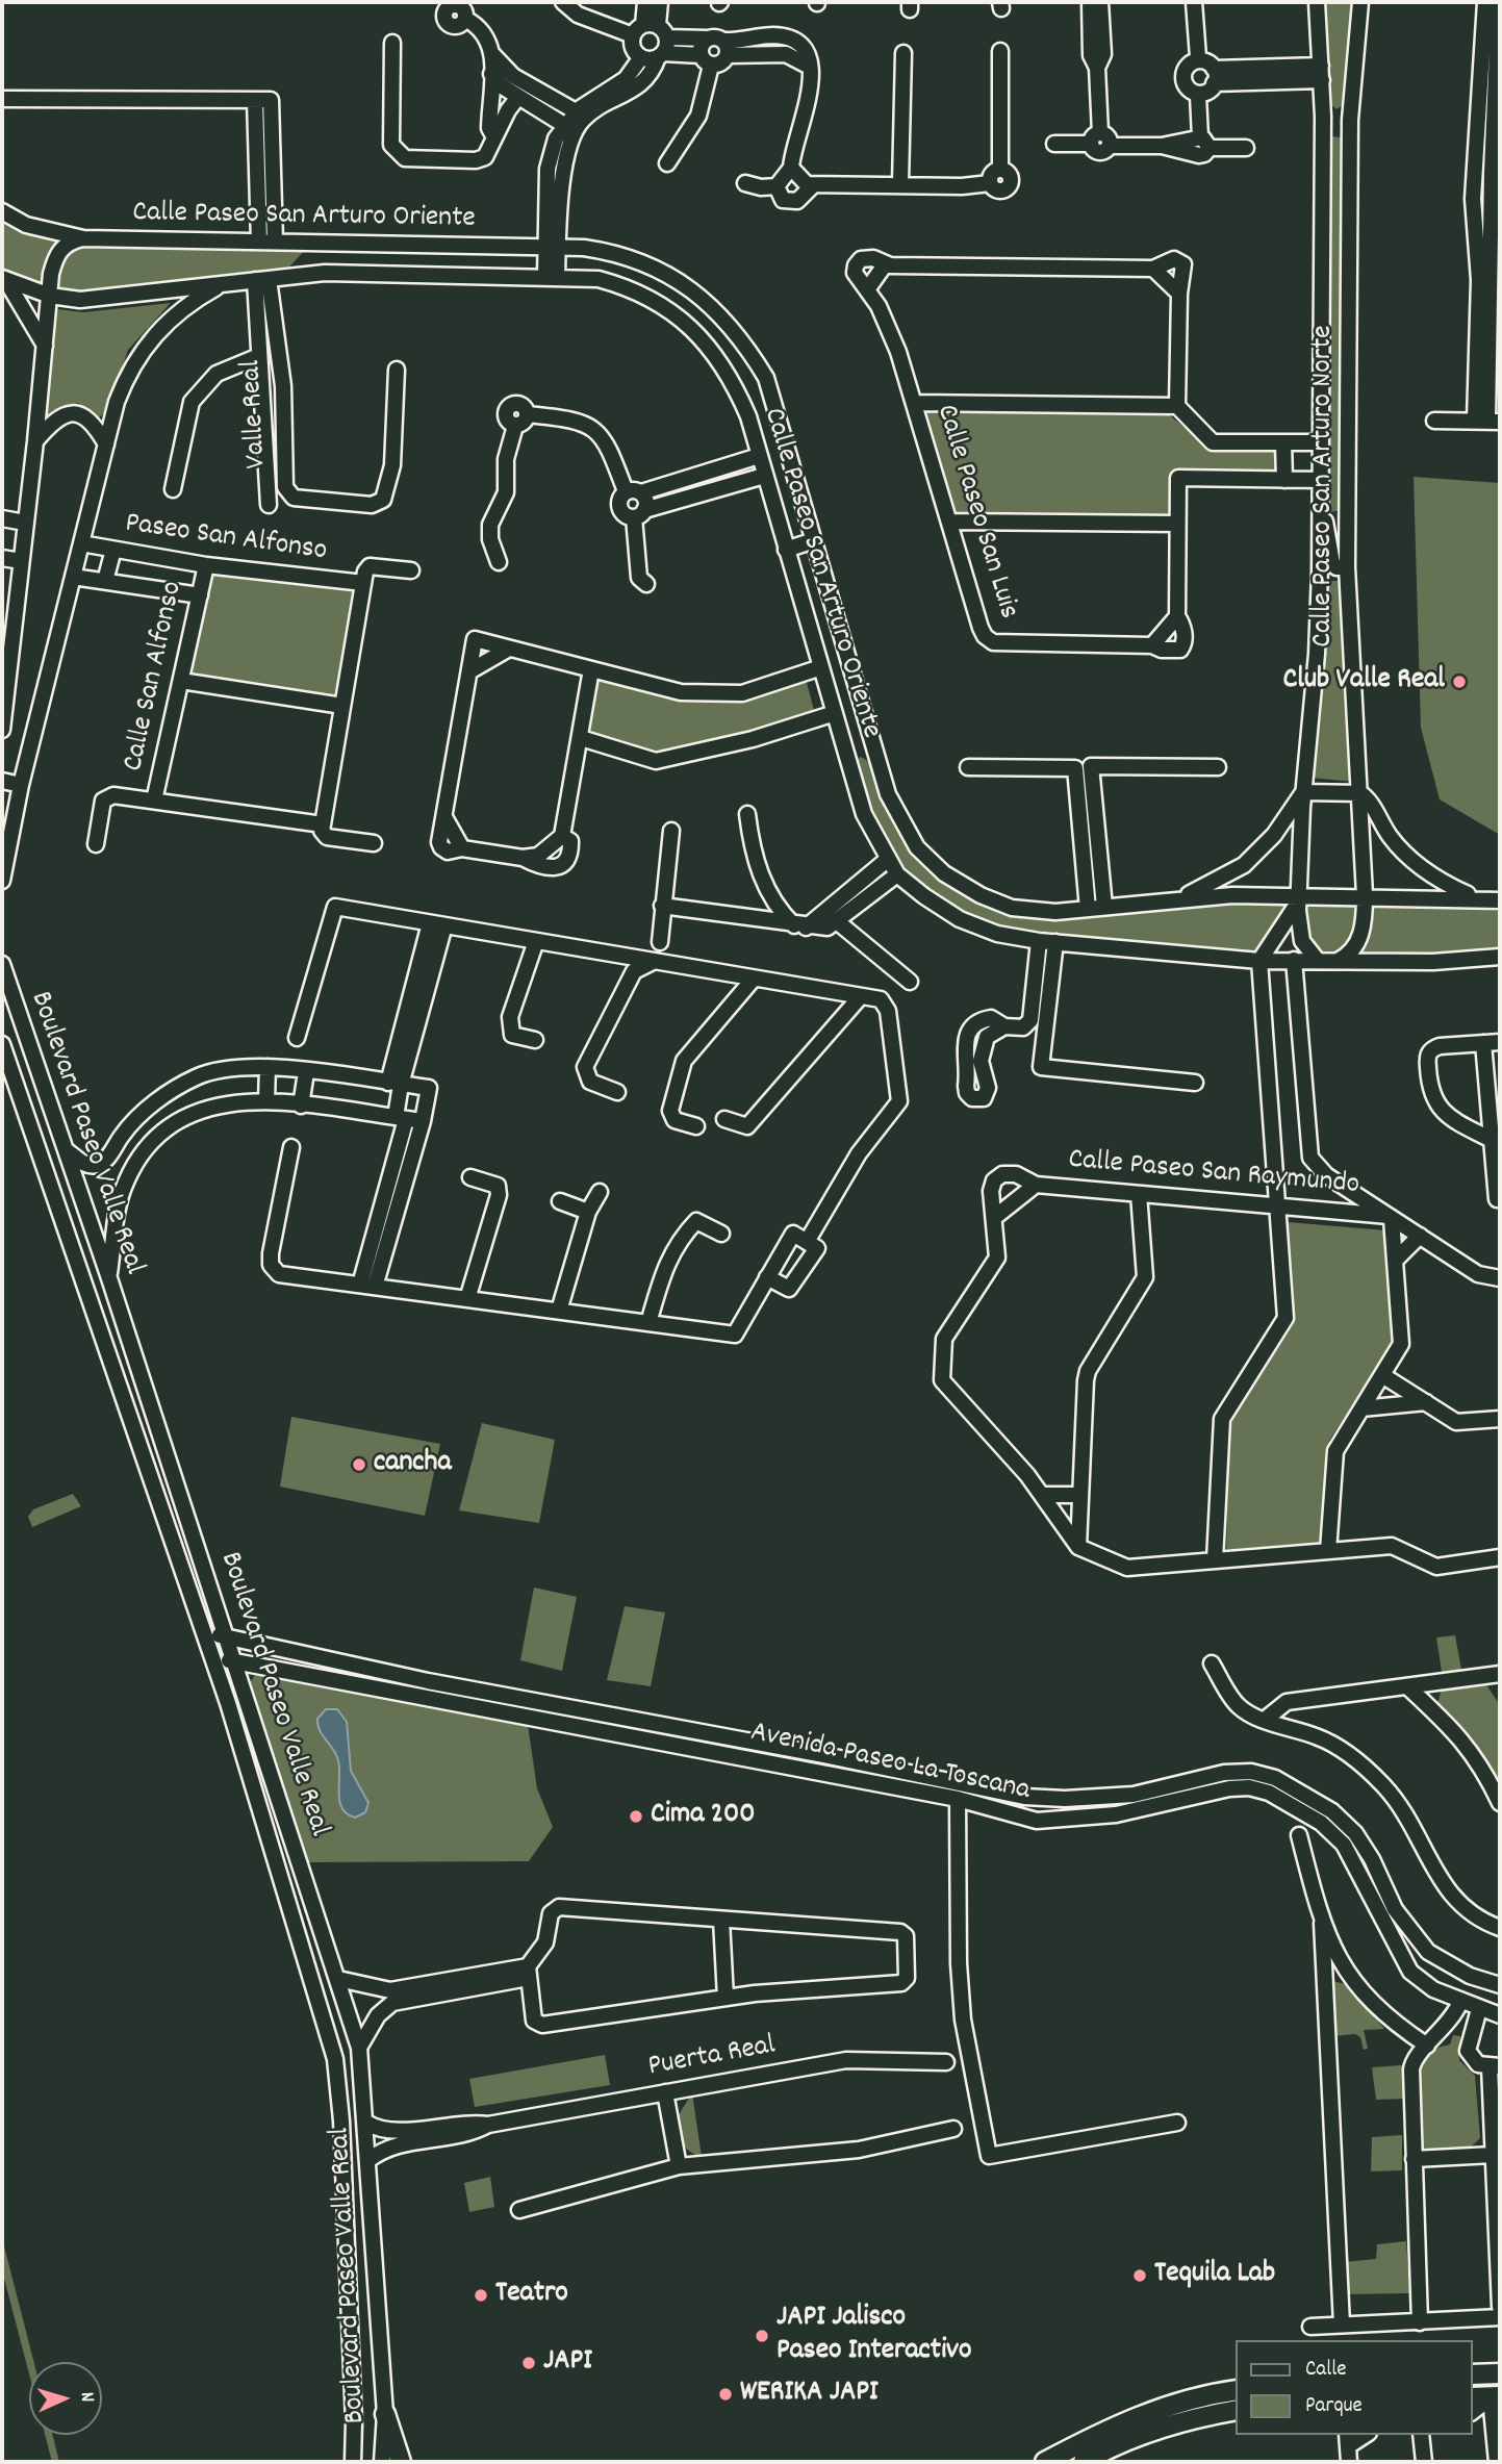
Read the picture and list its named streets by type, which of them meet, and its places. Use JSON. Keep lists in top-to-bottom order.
{
  "streets": {
    "street": [
      "Calle Paseo San Arturo Oriente",
      "Valle Real",
      "Calle Paseo San Arturo Norte",
      "Calle Paseo San Luis",
      "Paseo San Alfonso",
      "Calle San Alfonso",
      "Boulevard Paseo Valle Real",
      "Calle Paseo San Raymundo",
      "Avenida Paseo La Toscana",
      "Puerta Real"
    ]
  },
  "crossings": [
    ["Calle Paseo San Arturo Oriente", "Valle Real"],
    ["Calle Paseo San Arturo Oriente", "Calle Paseo San Arturo Norte"],
    ["Calle Paseo San Arturo Oriente", "Calle Paseo San Raymundo"],
    ["Calle Paseo San Arturo Norte", "Calle Paseo San Luis"],
    ["Paseo San Alfonso", "Calle San Alfonso"],
    ["Boulevard Paseo Valle Real", "Avenida Paseo La Toscana"],
    ["Boulevard Paseo Valle Real", "Puerta Real"]
  ],
  "places": [
    "Club Valle Real",
    "cancha",
    "Cima 200",
    "Tequila Lab",
    "Teatro",
    "JAPI Jalisco Paseo Interactivo",
    "JAPI",
    "WERIKA JAPI"
  ],
  "legend": ["Calle", "Parque"],
  "north": "right"
}
